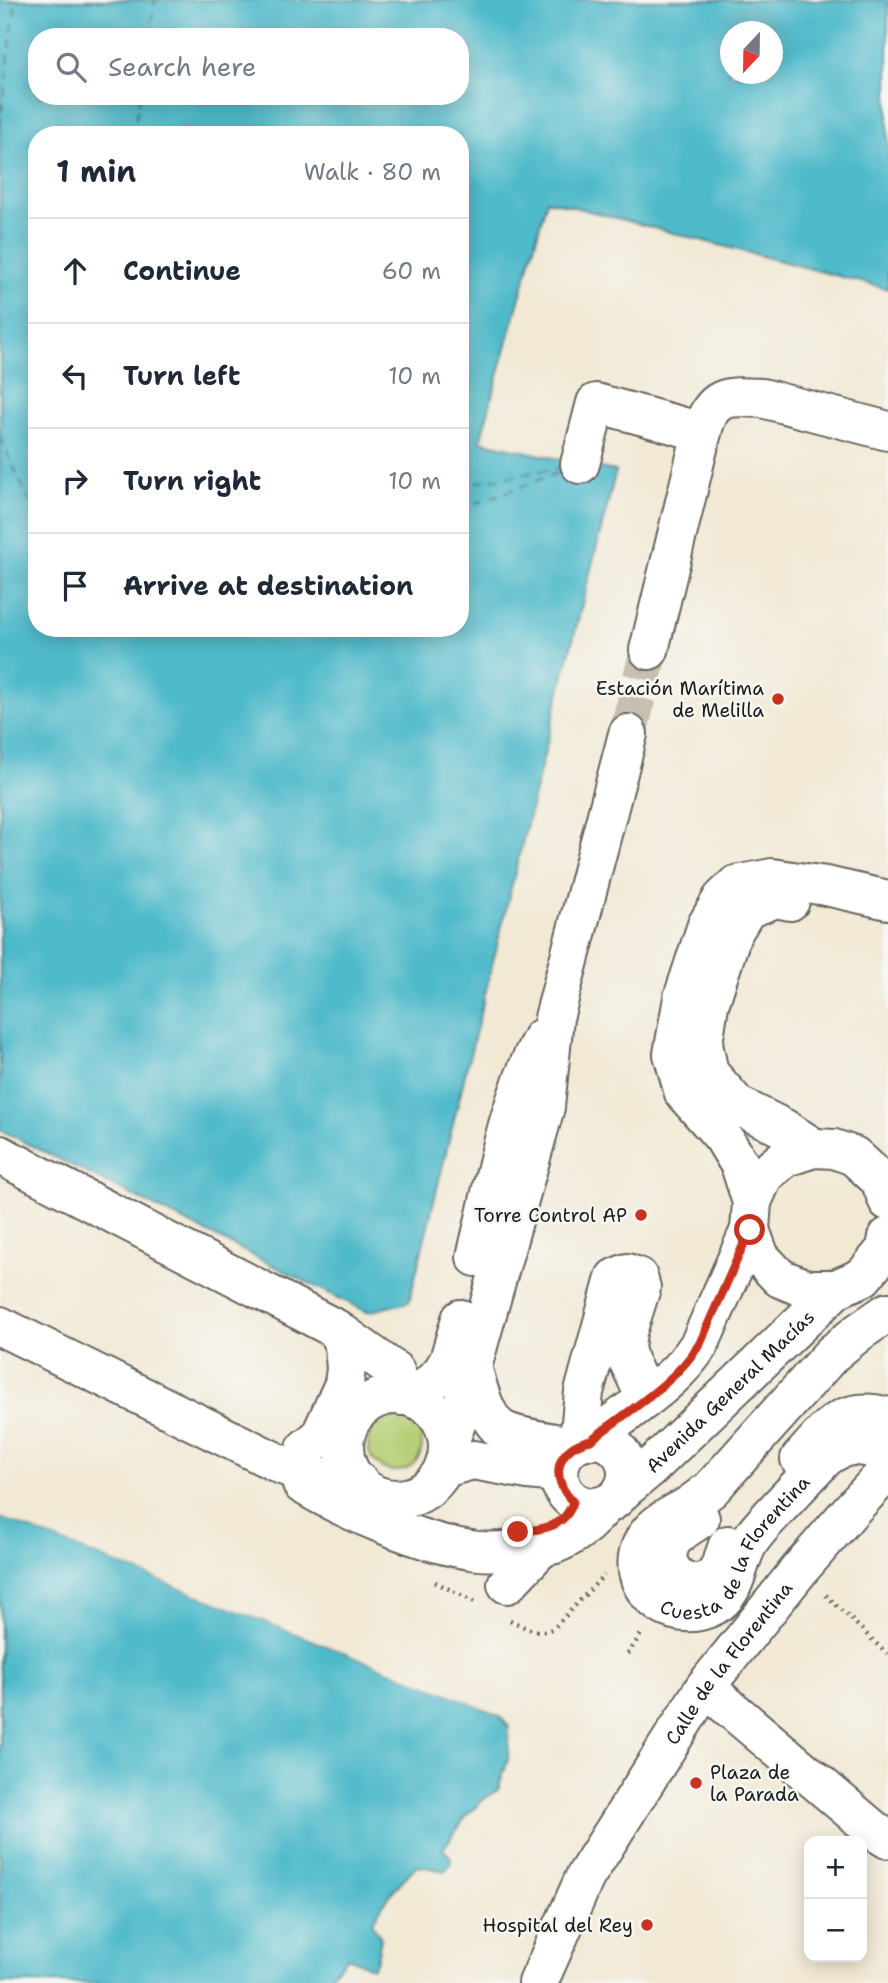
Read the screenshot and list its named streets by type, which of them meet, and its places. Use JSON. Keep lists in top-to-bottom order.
{
  "streets": {
    "street": ["Avenida General Macías", "Cuesta de la Florentina", "Calle de la Florentina"]
  },
  "crossings": [
    ["Cuesta de la Florentina", "Calle de la Florentina"]
  ],
  "places": [
    "Estación Marítima de Melilla",
    "Torre Control AP",
    "Plaza de la Parada",
    "Hospital del Rey"
  ],
  "north": "bottom",
  "page": {
    "search": "Search here",
    "heading": ["1 min", "Walk · 80 m"],
    "list": [
      ["Continue", "60 m"],
      ["Turn left", "10 m"],
      ["Turn right", "10 m"],
      "Arrive at destination"
    ],
    "map_buttons": ["+", "−"]
  }
}
